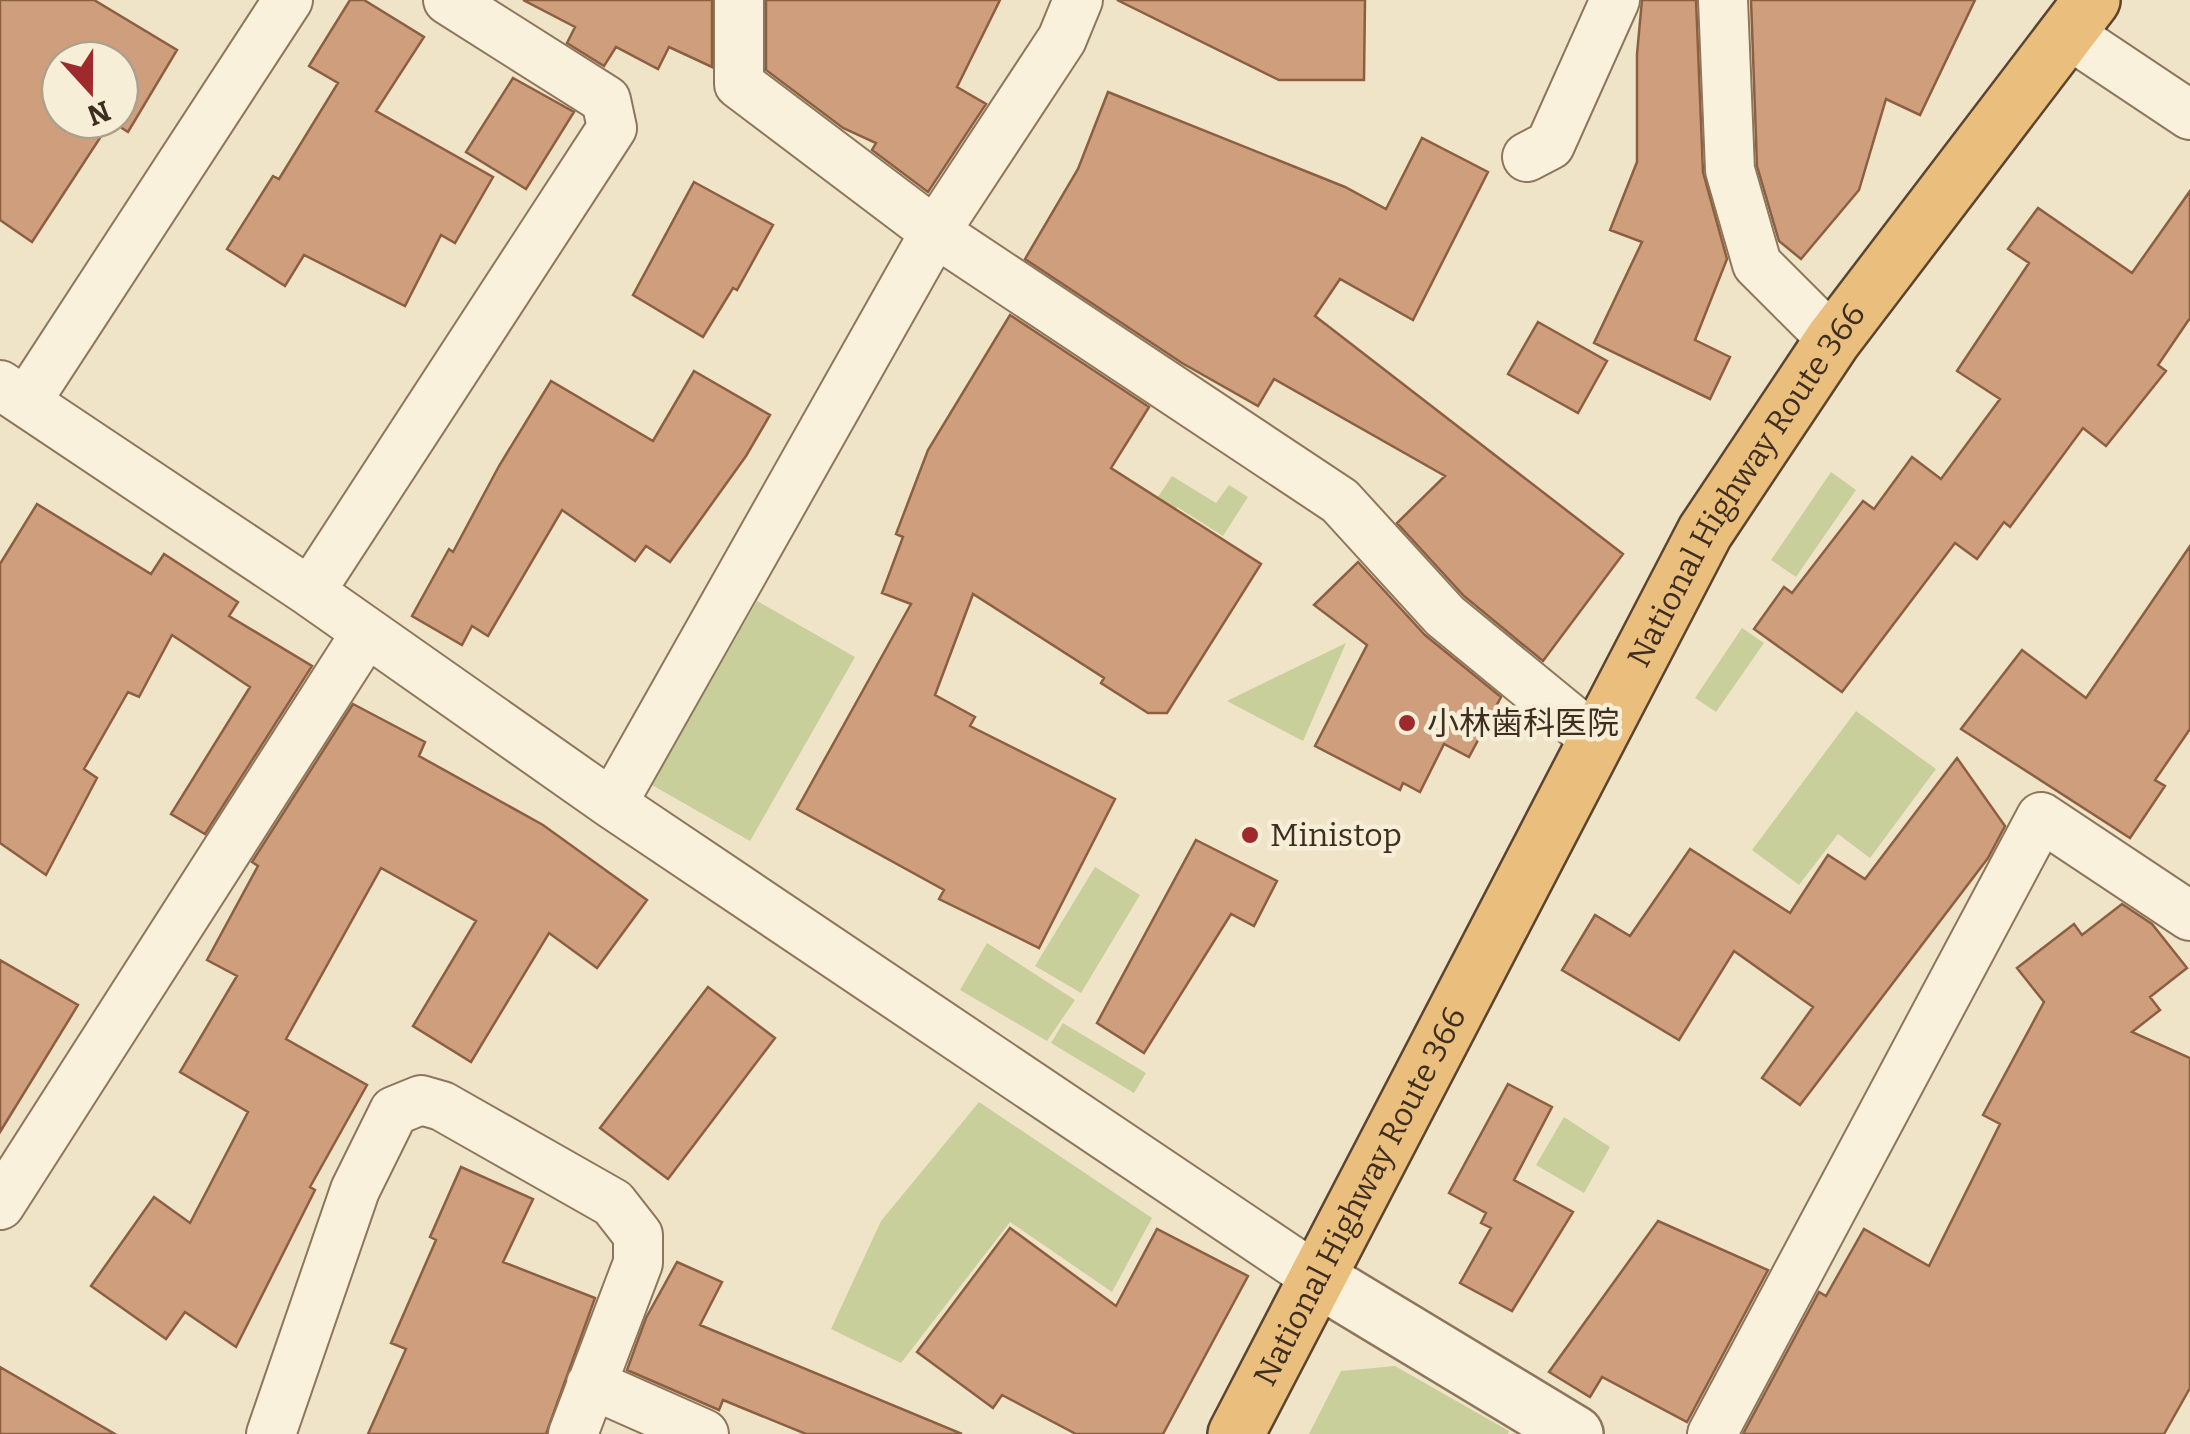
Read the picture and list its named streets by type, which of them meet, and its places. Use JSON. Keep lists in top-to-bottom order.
{
  "streets": {
    "highway": ["National Highway Route 366"]
  },
  "places": ["小林歯科医院", "Ministop"],
  "north": "bottom"
}
